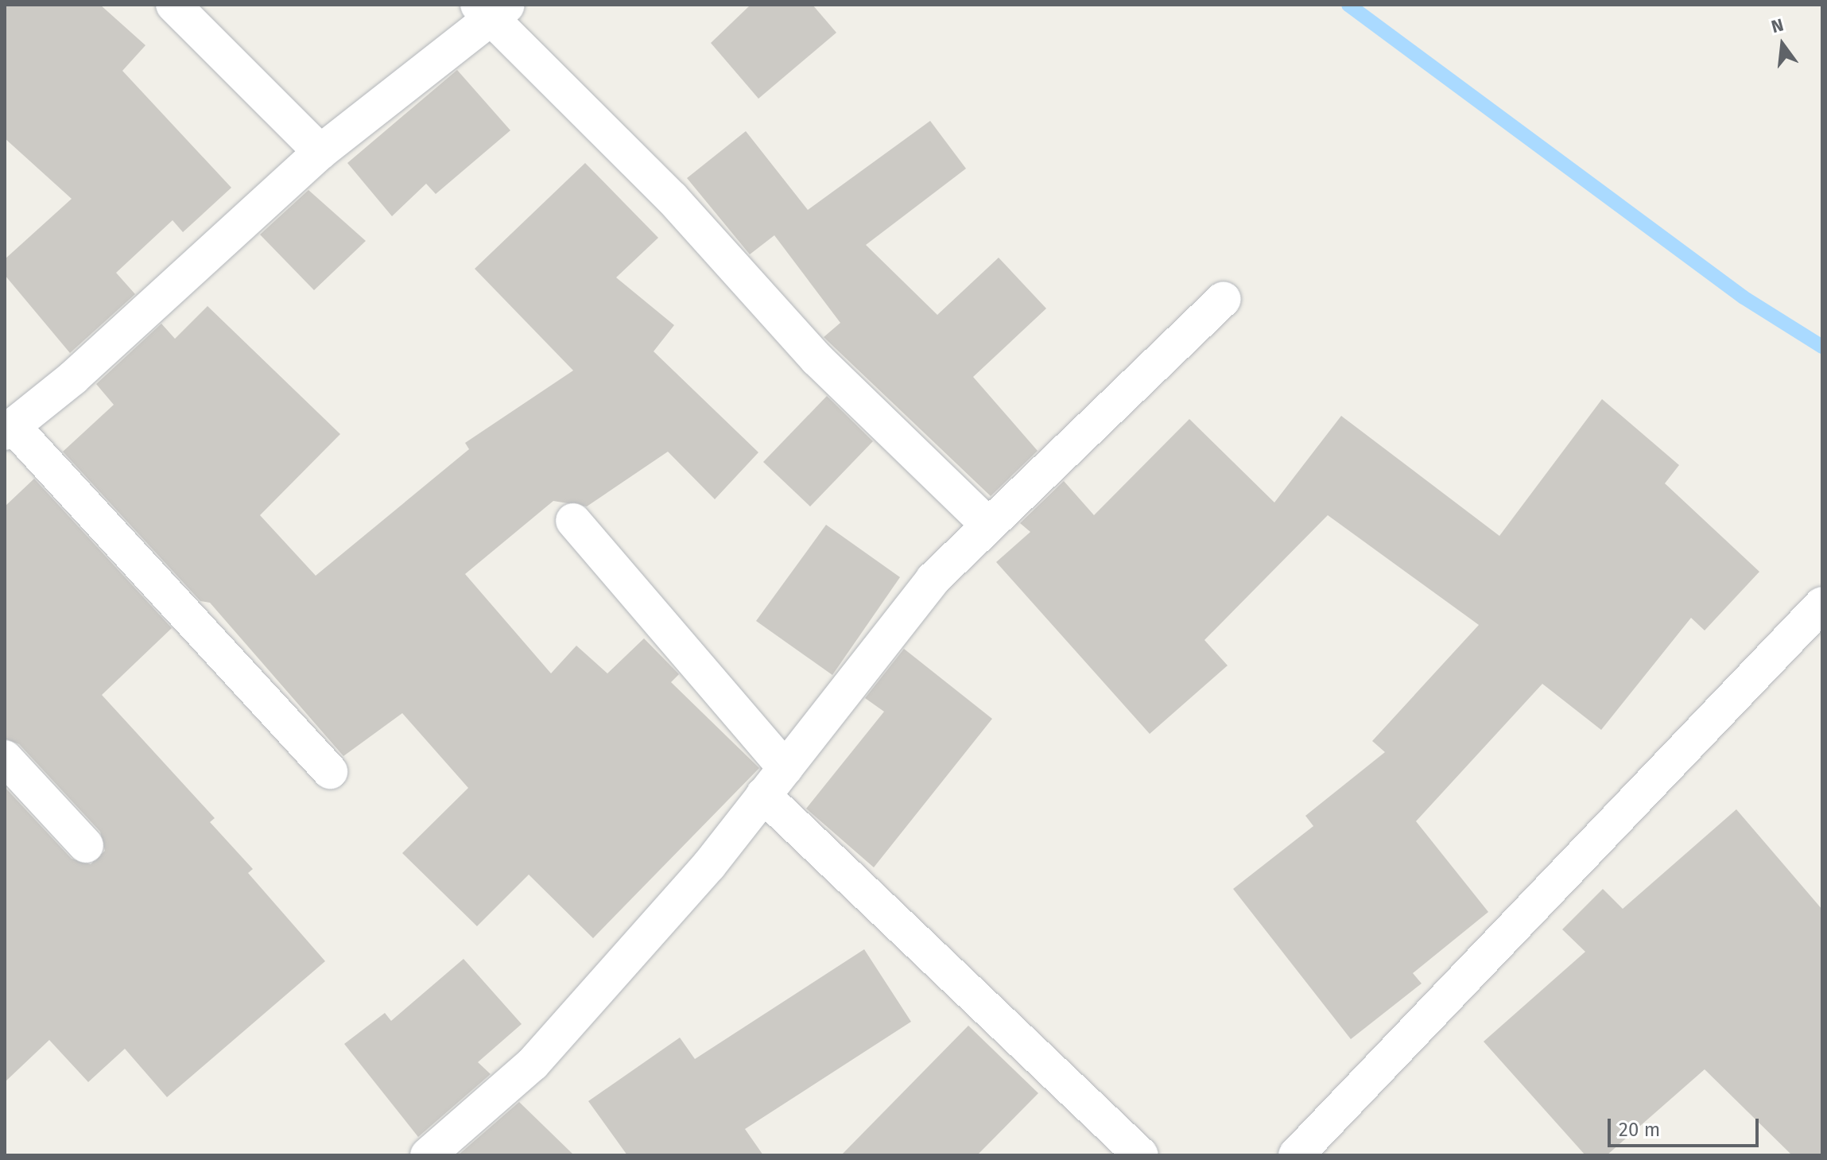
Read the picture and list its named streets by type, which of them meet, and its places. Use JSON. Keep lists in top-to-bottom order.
{
  "scale_bar": "20 m",
  "north": "top"
}
